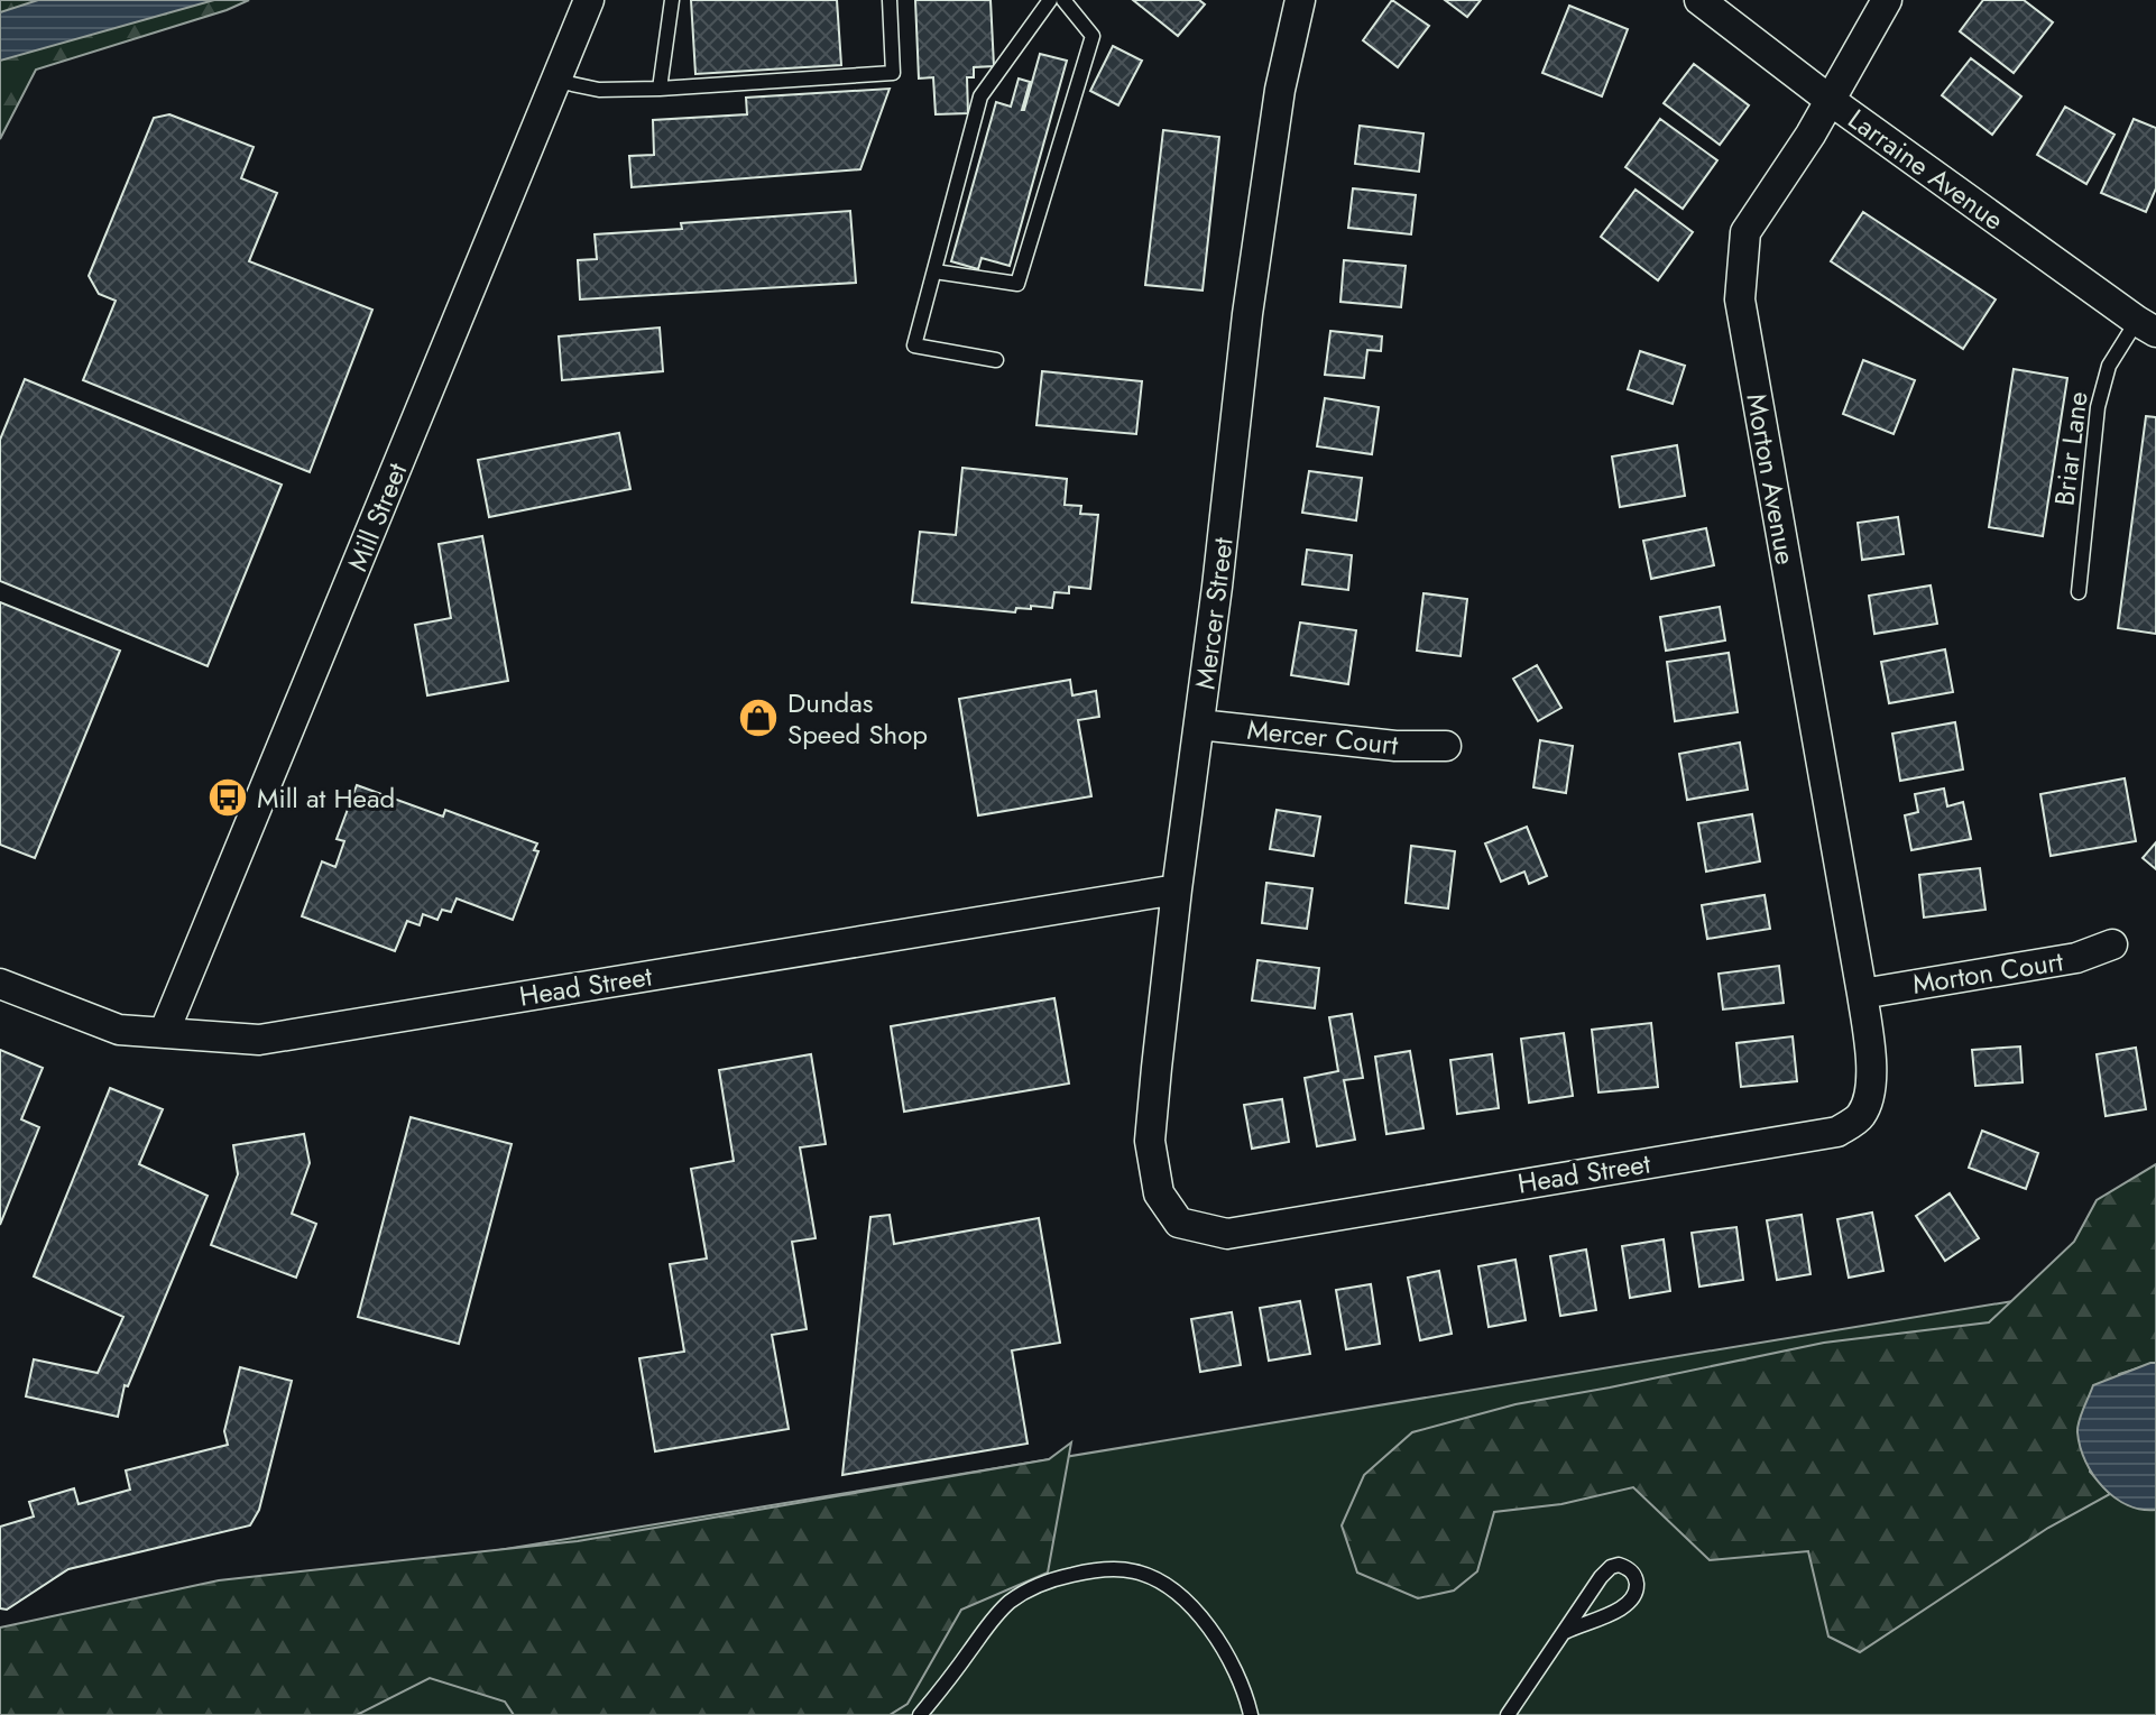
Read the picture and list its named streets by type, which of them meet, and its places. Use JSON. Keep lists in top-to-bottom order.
{
  "streets": {
    "street": [
      "Larraine Avenue",
      "Morton Avenue",
      "Mill Street",
      "Mercer Street",
      "Mercer Court",
      "Morton Court",
      "Head Street"
    ],
    "lane": ["Briar Lane"]
  },
  "crossings": [
    ["Larraine Avenue", "Briar Lane"],
    ["Larraine Avenue", "Morton Avenue"],
    ["Morton Avenue", "Morton Court"],
    ["Morton Avenue", "Head Street"],
    ["Mill Street", "Head Street"],
    ["Mercer Street", "Mercer Court"],
    ["Mercer Street", "Head Street"],
    ["Morton Court", "Head Street"]
  ],
  "places": {
    "shop": ["Dundas Speed Shop"],
    "bus stop": ["Mill at Head"]
  }
}
